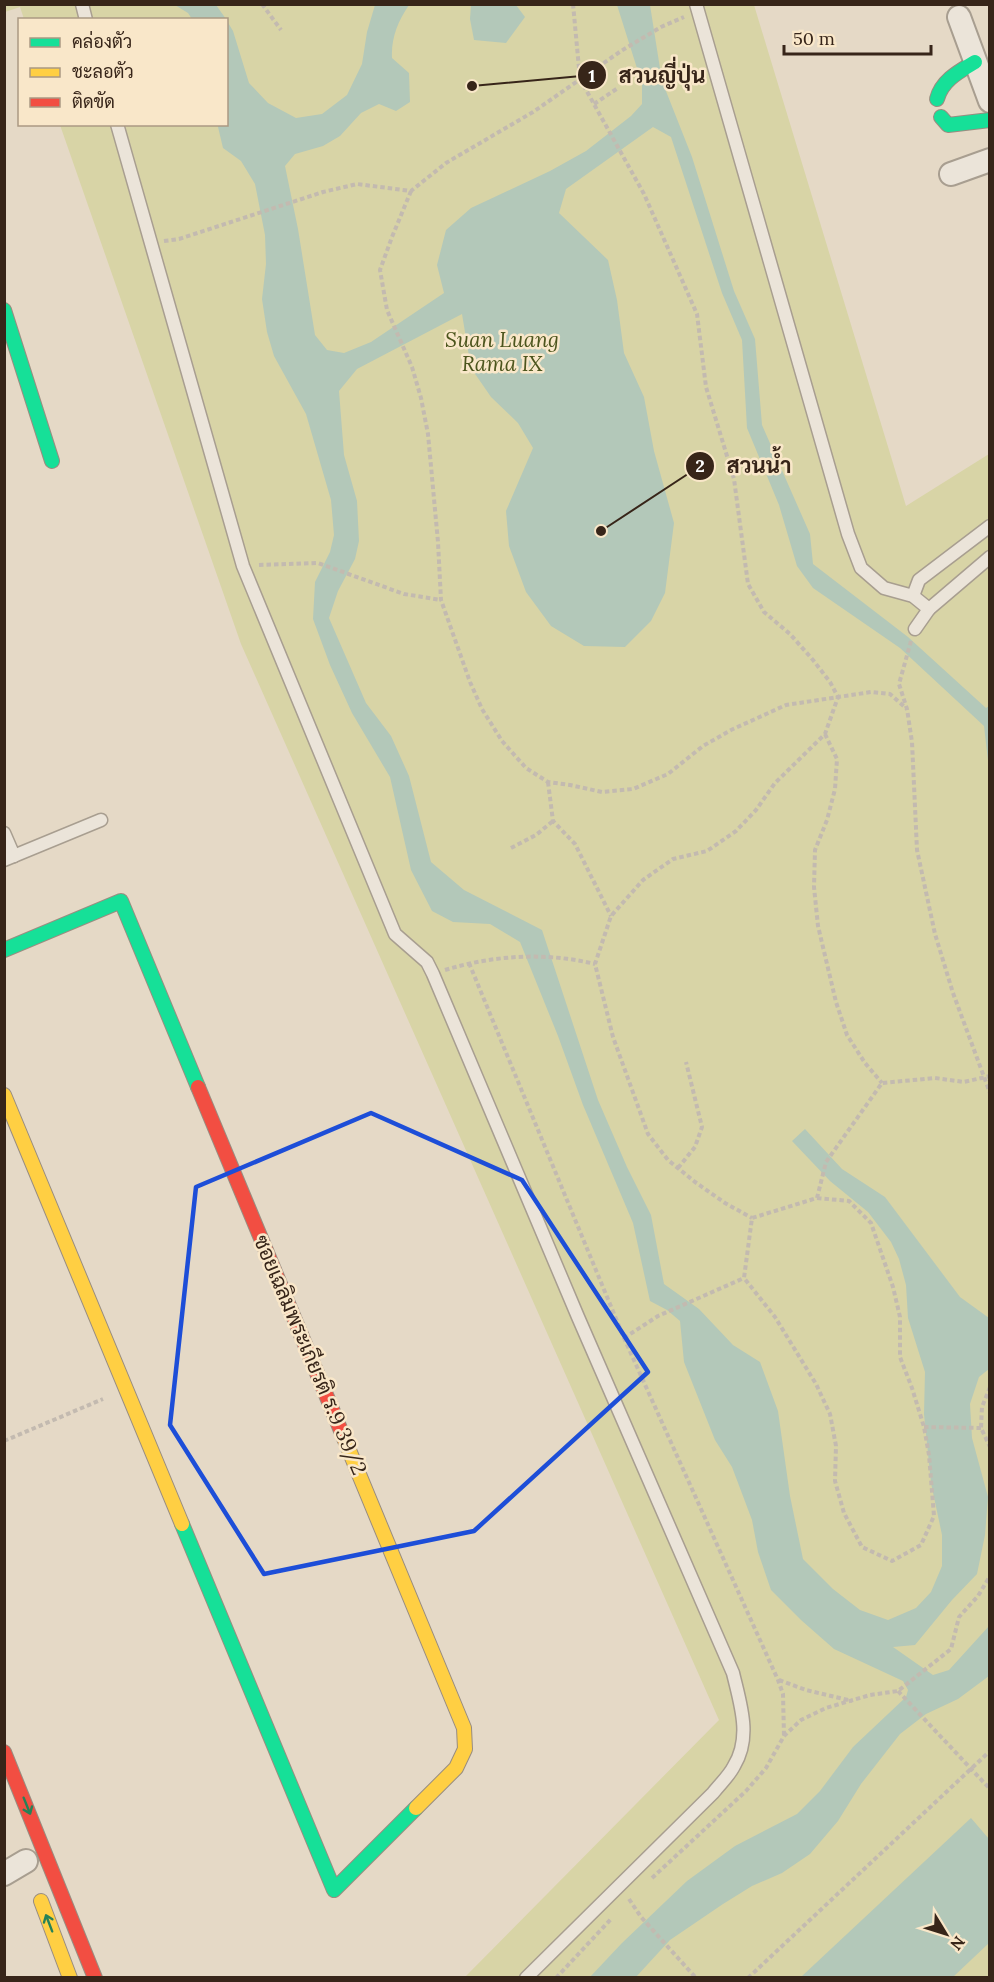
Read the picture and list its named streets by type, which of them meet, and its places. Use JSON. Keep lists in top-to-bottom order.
{
  "streets": {
    "street": ["ซอยเฉลิมพระเกียรติ ร.9 39/2"]
  },
  "parks": ["Suan Luang Rama IX"],
  "places": ["สวนญี่ปุ่น", "สวนน้ำ"],
  "legend": ["คล่องตัว", "ชะลอตัว", "ติดขัด"],
  "scale_bar": "50 m",
  "north": "bottom right"
}
